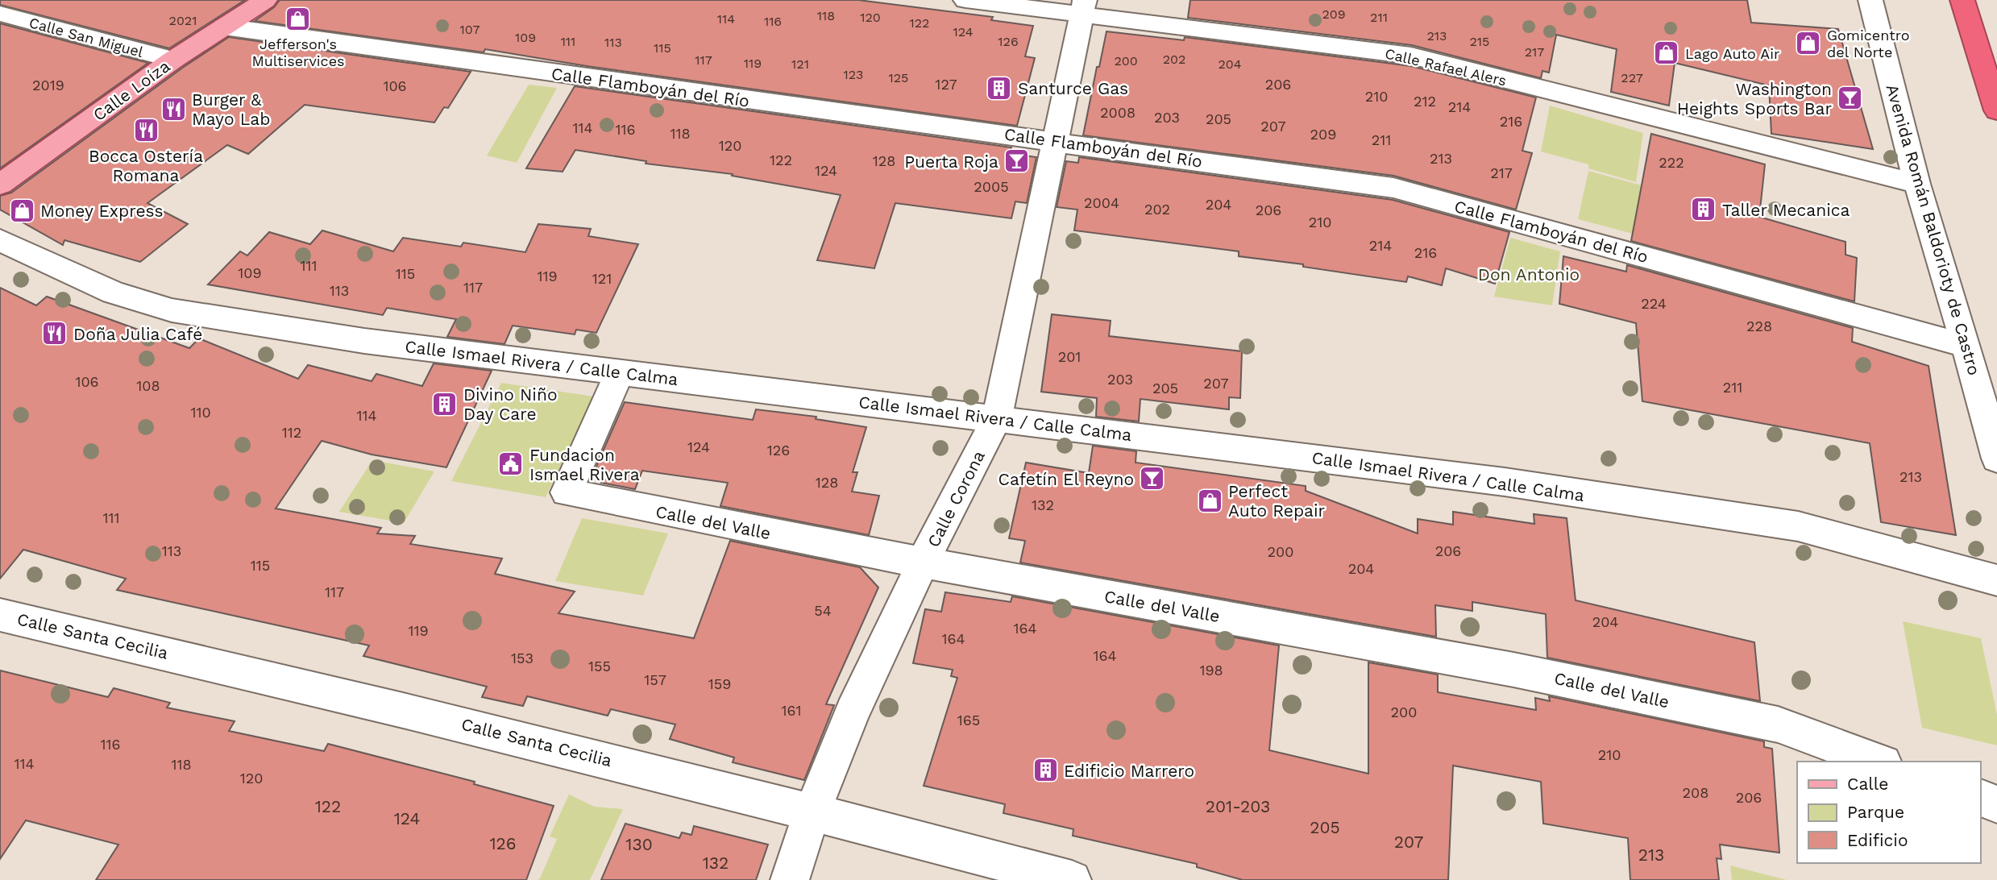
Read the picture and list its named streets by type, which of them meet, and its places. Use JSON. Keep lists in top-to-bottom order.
{
  "streets": {
    "main road": ["Calle Loíza"],
    "street": [
      "Calle San Miguel",
      "Calle Rafael Alers",
      "Calle Flamboyán del Río",
      "Avenida Román Baldorioty de Castro",
      "Calle Ismael Rivera / Calle Calma",
      "Calle Corona",
      "Calle del Valle",
      "Calle Santa Cecilia"
    ]
  },
  "crossings": [
    ["Calle San Miguel", "Calle Loíza"],
    ["Calle Rafael Alers", "Avenida Román Baldorioty de Castro"],
    ["Calle Rafael Alers", "Calle Corona"],
    ["Calle Flamboyán del Río", "Calle Loíza"],
    ["Calle Flamboyán del Río", "Avenida Román Baldorioty de Castro"],
    ["Calle Flamboyán del Río", "Calle Corona"],
    ["Calle Ismael Rivera / Calle Calma", "Calle Corona"],
    ["Calle Ismael Rivera / Calle Calma", "Calle del Valle"],
    ["Calle Corona", "Calle del Valle"],
    ["Calle Corona", "Calle Santa Cecilia"]
  ],
  "parks": ["Don Antonio"],
  "places": {
    "shop": [
      "Jefferson's Multiservices",
      "Gomicentro del Norte",
      "Lago Auto Air",
      "Money Express",
      "Perfect Auto Repair"
    ],
    "building": [
      "Santurce Gas",
      "Taller Mecanica",
      "Divino Niño Day Care",
      "Edificio Marrero"
    ],
    "bar": ["Washington Heights Sports Bar", "Puerta Roja", "Cafetín El Reyno"],
    "restaurant": ["Burger & Mayo Lab", "Bocca Ostería Romana", "Doña Julia Café"],
    "public building": ["Fundacion Ismael Rivera"]
  },
  "house_numbers": [
    "209",
    "118",
    "120",
    "211",
    "114",
    "2021",
    "116",
    "122",
    "107",
    "124",
    "213",
    "109",
    "111",
    "126",
    "215",
    "113",
    "115",
    "217",
    "202",
    "117",
    "200",
    "119",
    "121",
    "204",
    "123",
    "125",
    "227",
    "127",
    "206",
    "2019",
    "106",
    "210",
    "212",
    "214",
    "2008",
    "203",
    "205",
    "216",
    "207",
    "114",
    "116",
    "118",
    "209",
    "211",
    "120",
    "213",
    "122",
    "128",
    "222",
    "124",
    "217",
    "2005",
    "2004",
    "204",
    "202",
    "206",
    "210",
    "214",
    "216",
    "111",
    "109",
    "115",
    "119",
    "121",
    "117",
    "113",
    "224",
    "228",
    "201",
    "203",
    "106",
    "207",
    "108",
    "211",
    "205",
    "110",
    "114",
    "112",
    "124",
    "126",
    "213",
    "128",
    "132",
    "111",
    "113",
    "206",
    "200",
    "115",
    "204",
    "117",
    "54",
    "204",
    "164",
    "119",
    "164",
    "164",
    "153",
    "155",
    "198",
    "157",
    "159",
    "161",
    "200",
    "165",
    "116",
    "210",
    "114",
    "118",
    "120",
    "208",
    "206",
    "122",
    "201-203",
    "124",
    "205",
    "207",
    "126",
    "130",
    "213",
    "132"
  ],
  "legend": ["Calle", "Parque", "Edificio"]
}
